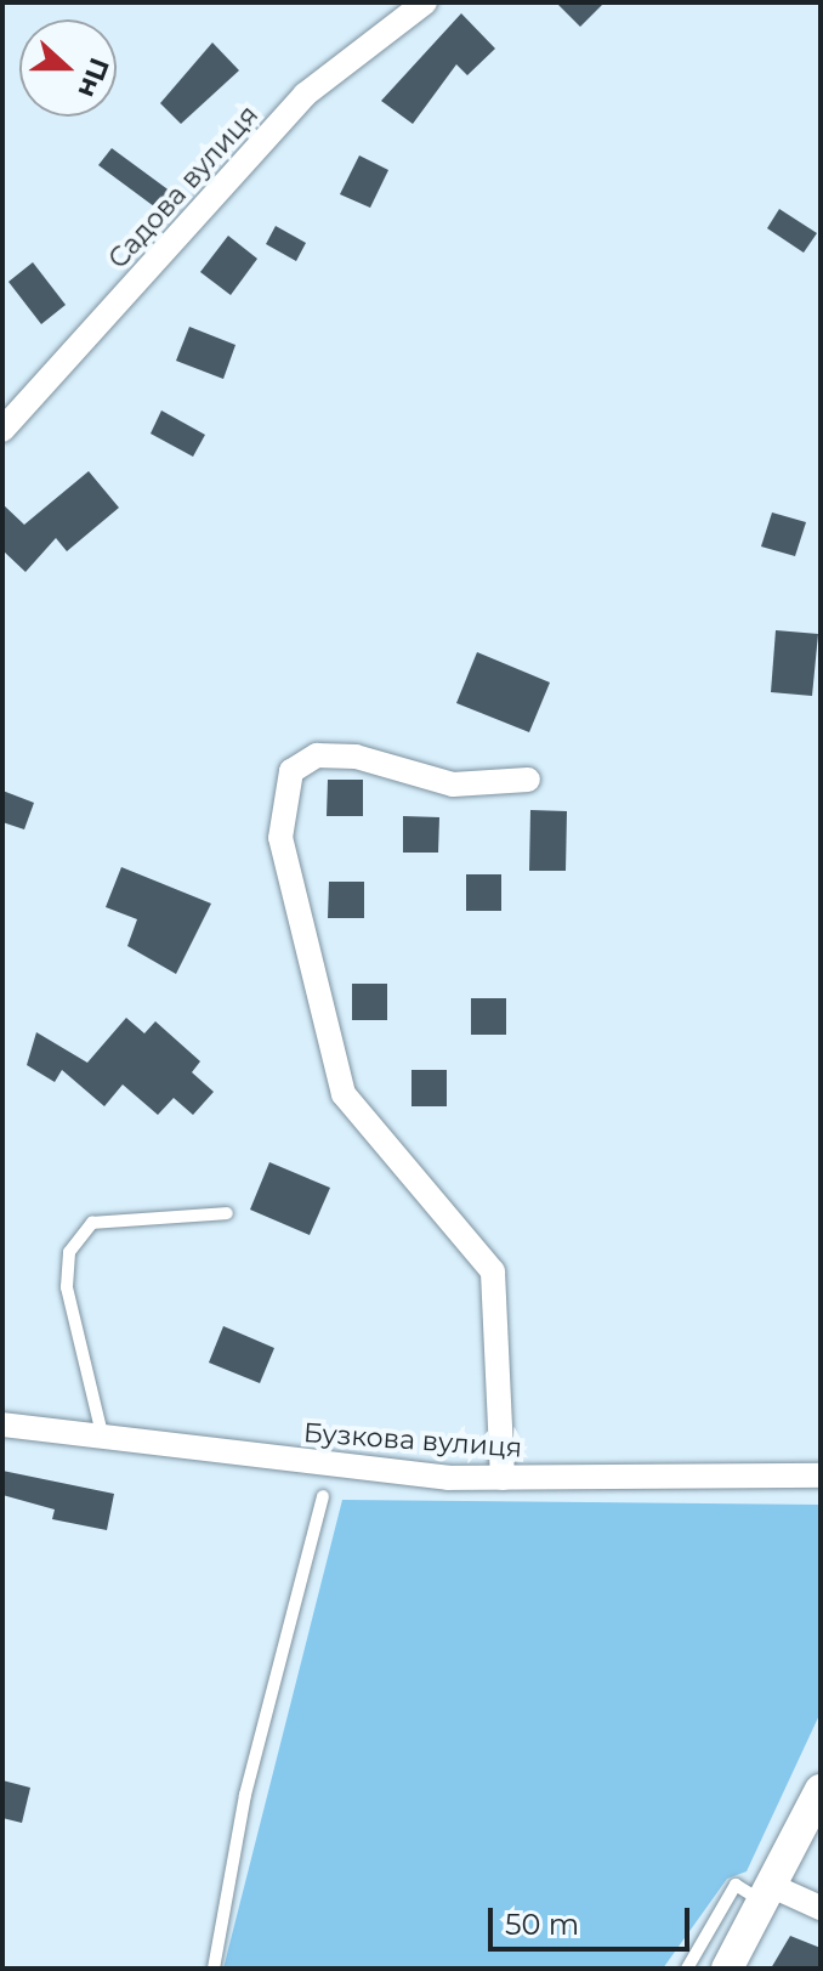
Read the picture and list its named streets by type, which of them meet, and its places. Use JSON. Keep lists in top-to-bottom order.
{
  "streets": {
    "street": ["Садова вулиця", "Бузкова вулиця"]
  },
  "scale_bar": "50 m",
  "north": "right"
}
